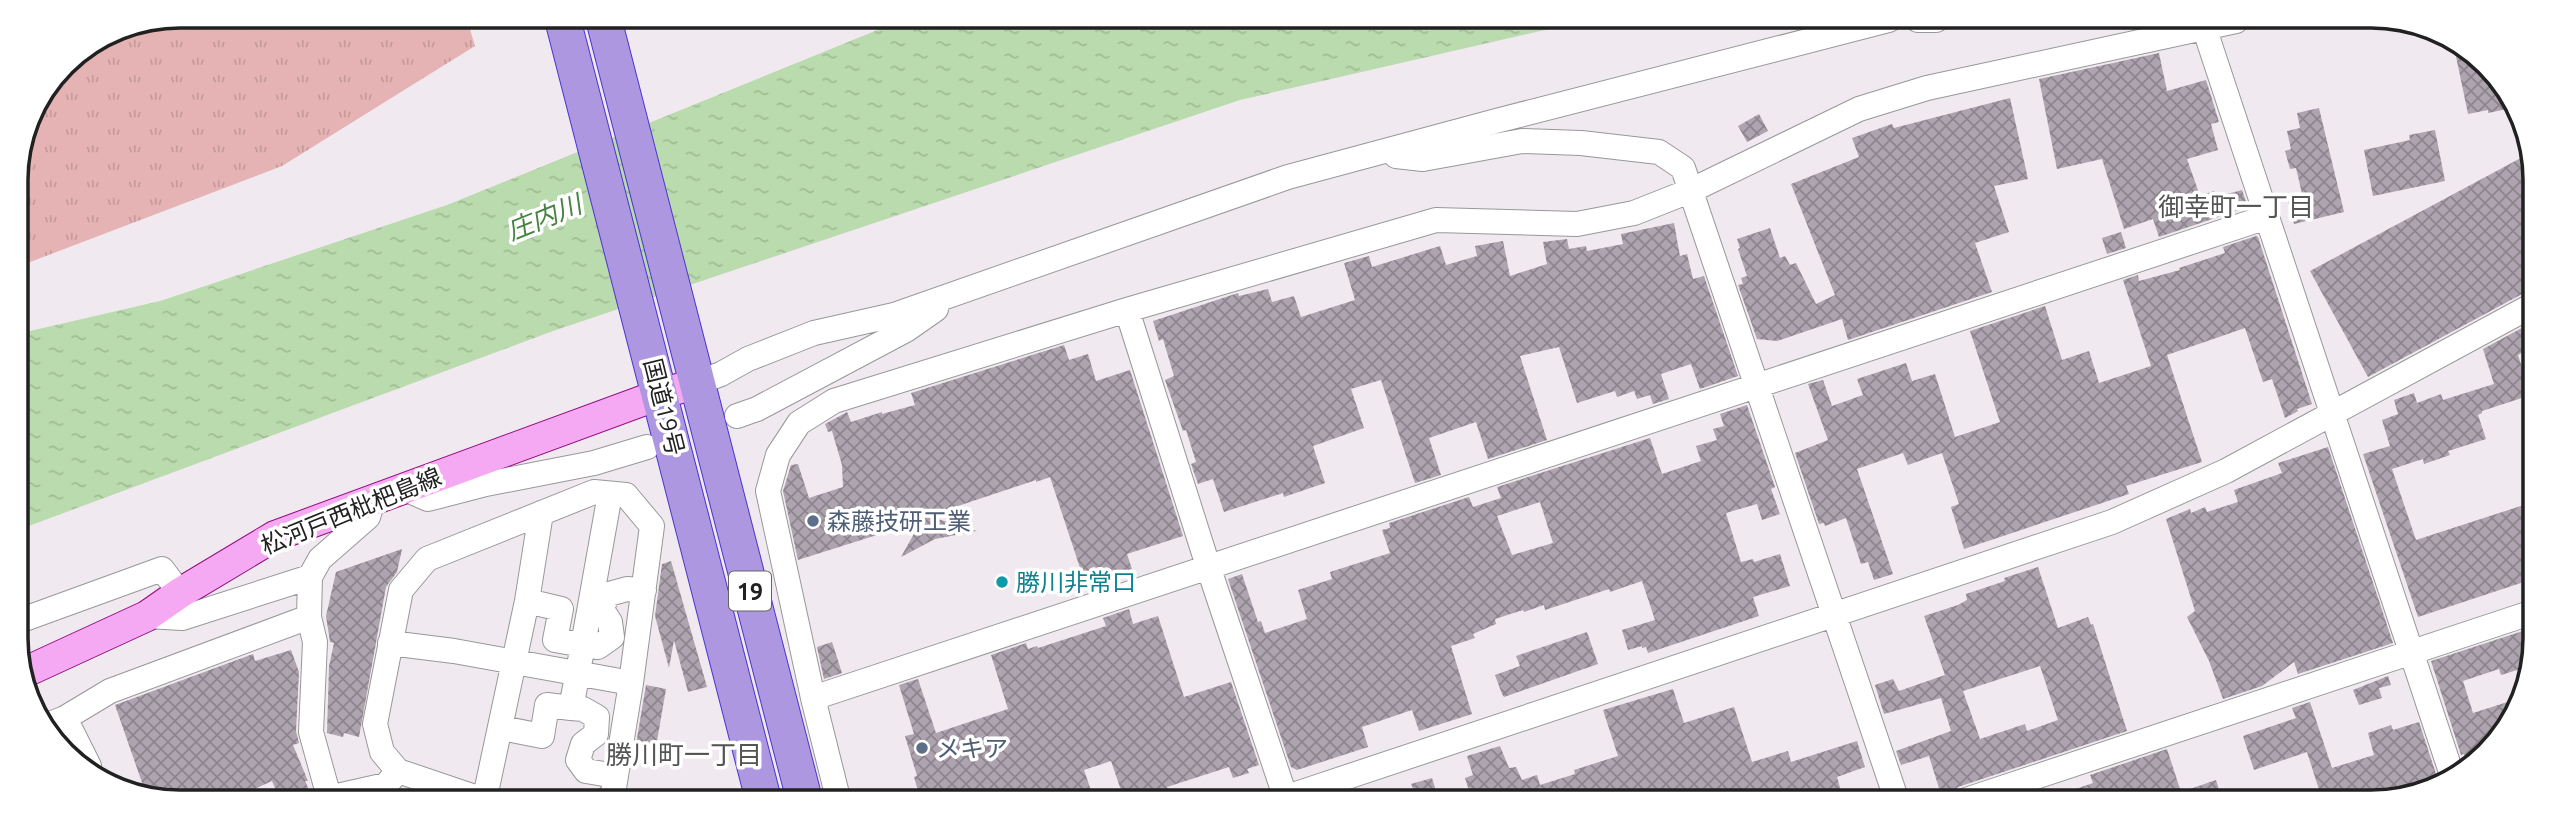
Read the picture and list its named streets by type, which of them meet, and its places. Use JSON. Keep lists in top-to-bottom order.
{
  "streets": {
    "highway": ["国道19号", "19"],
    "main road": ["松河戸西枇杷島線"]
  },
  "crossings": [
    ["国道19号", "松河戸西枇杷島線"]
  ],
  "districts": ["御幸町一丁目", "勝川町一丁目"],
  "water": ["庄内川"],
  "places": ["森藤技研工業", "勝川非常口", "メキア"]
}
